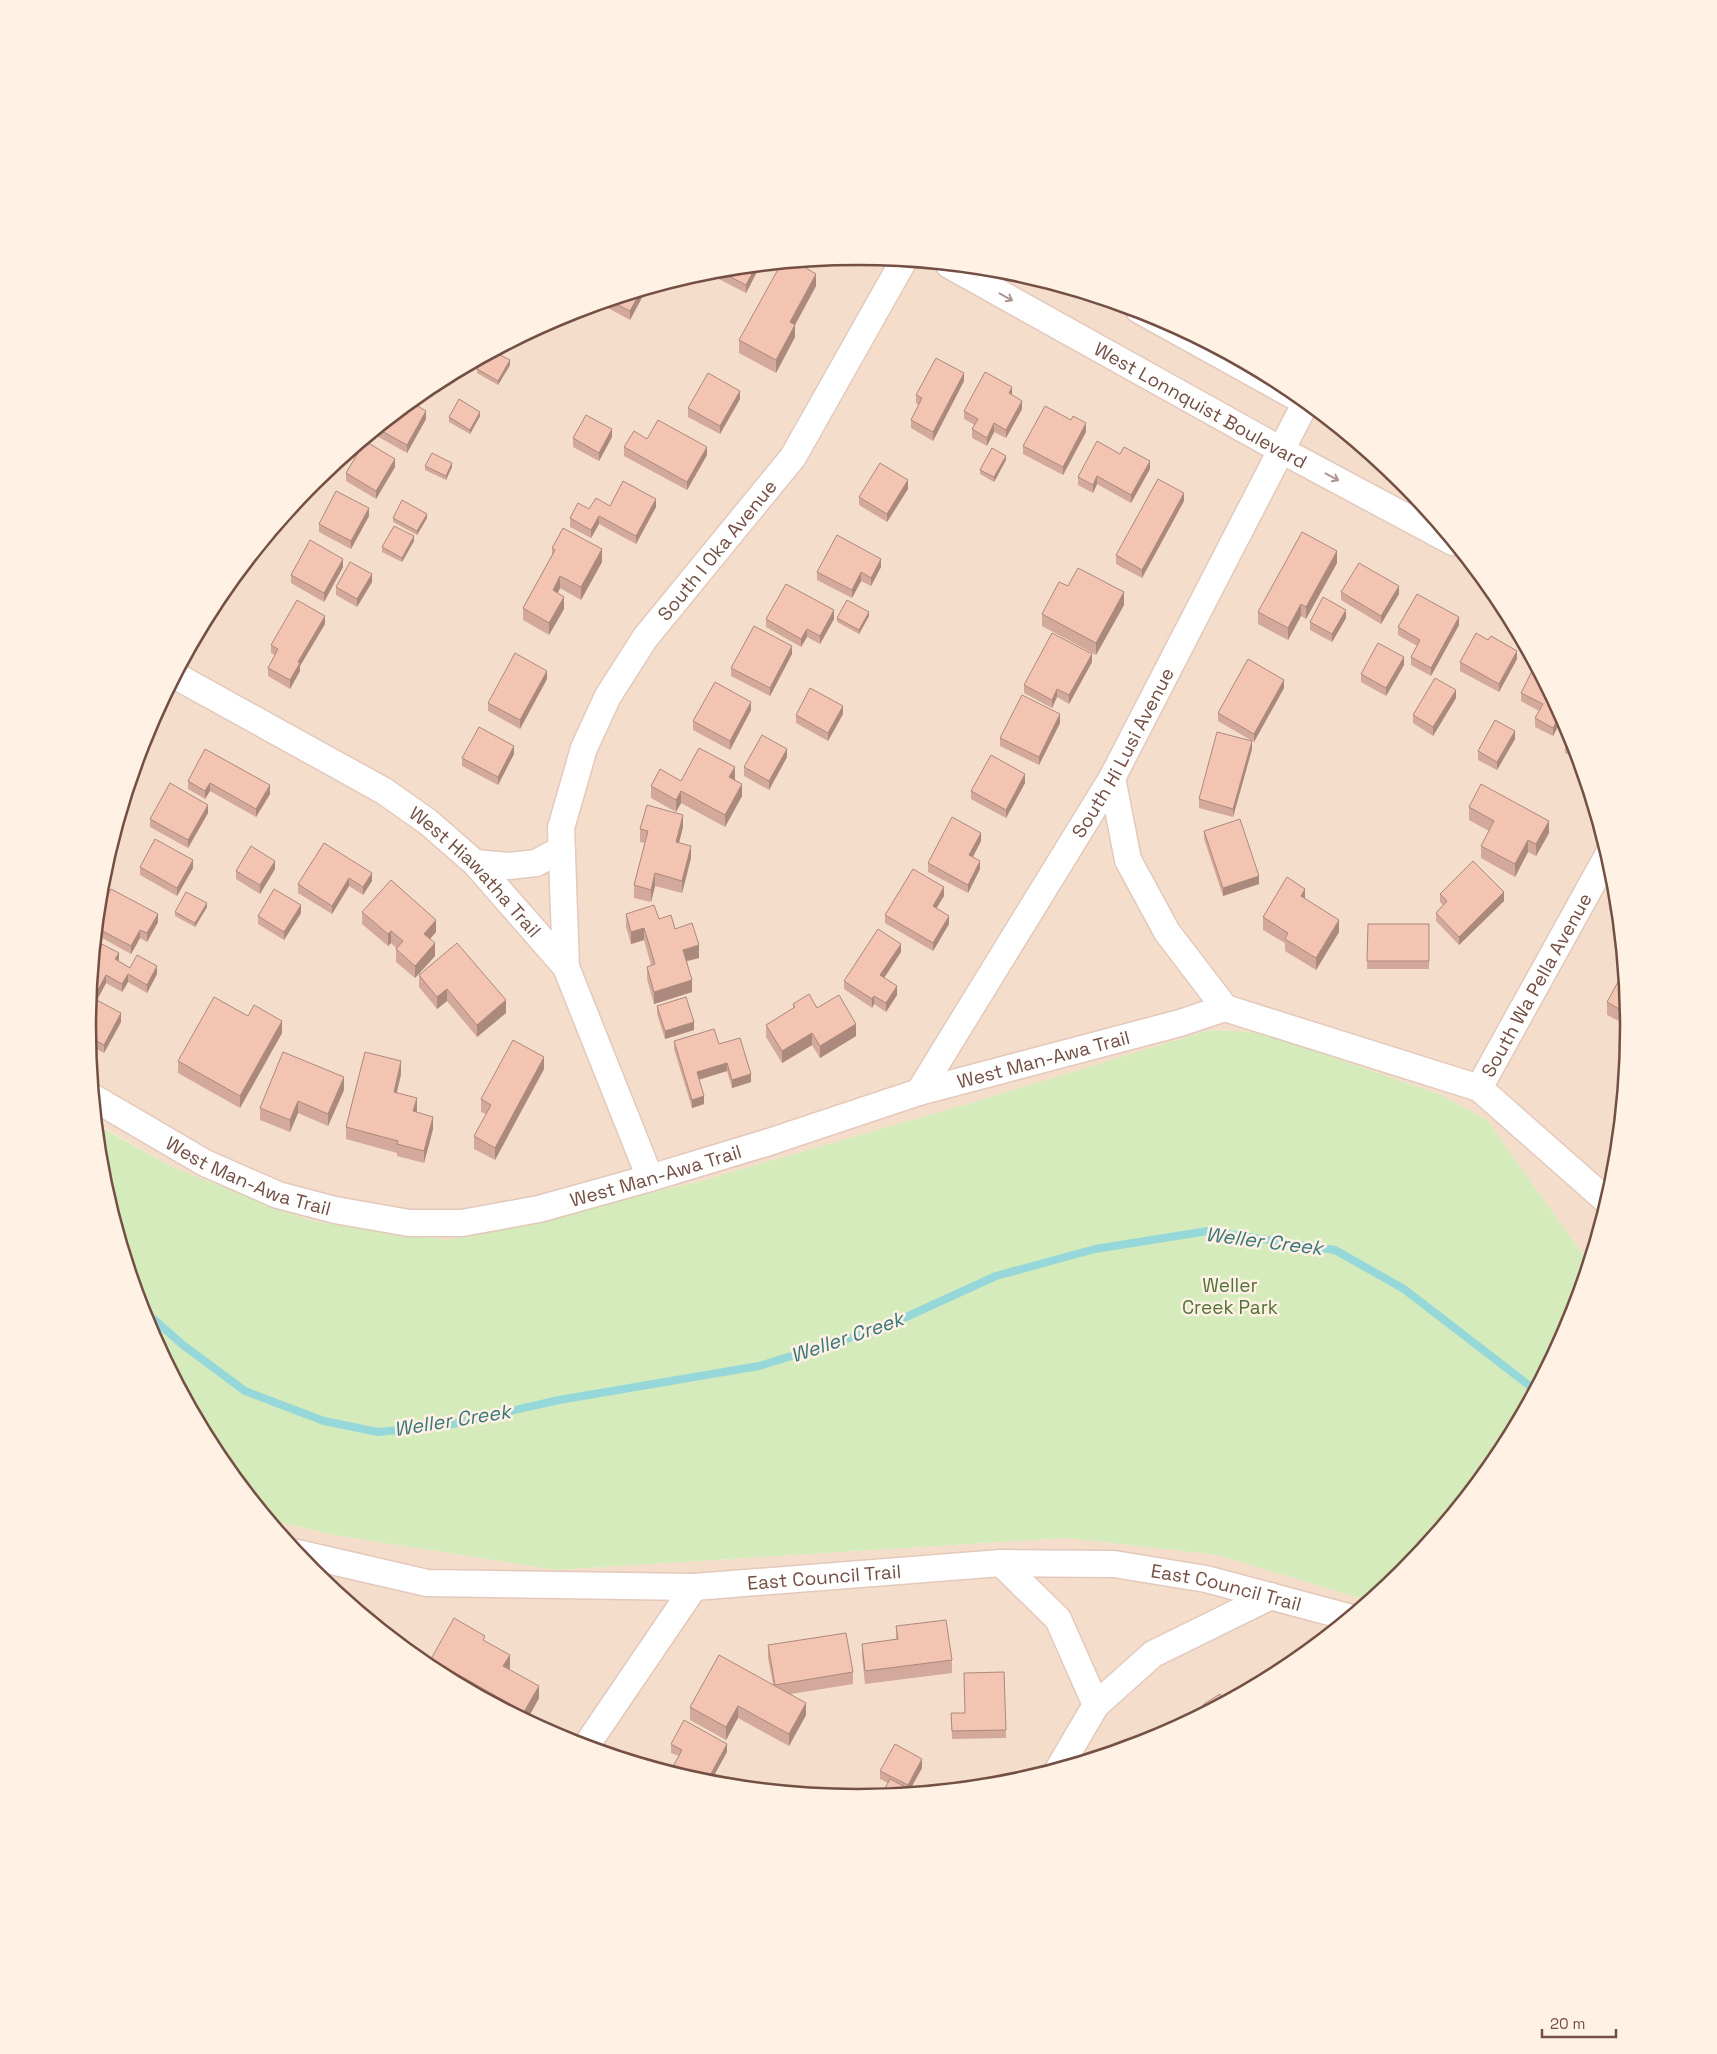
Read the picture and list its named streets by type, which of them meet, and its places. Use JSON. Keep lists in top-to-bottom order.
{
  "streets": {
    "street": [
      "West Lonnquist Boulevard",
      "South I Oka Avenue",
      "South Hi Lusi Avenue",
      "West Hiawatha Trail",
      "South Wa Pella Avenue",
      "West Man-Awa Trail",
      "East Council Trail"
    ]
  },
  "crossings": [
    ["West Lonnquist Boulevard", "South Hi Lusi Avenue"],
    ["South I Oka Avenue", "West Hiawatha Trail"],
    ["South Hi Lusi Avenue", "West Man-Awa Trail"],
    ["West Hiawatha Trail", "West Man-Awa Trail"]
  ],
  "one_way": ["West Lonnquist Boulevard"],
  "water": ["Weller Creek"],
  "parks": ["Weller Creek Park"],
  "scale_bar": "20 m"
}
